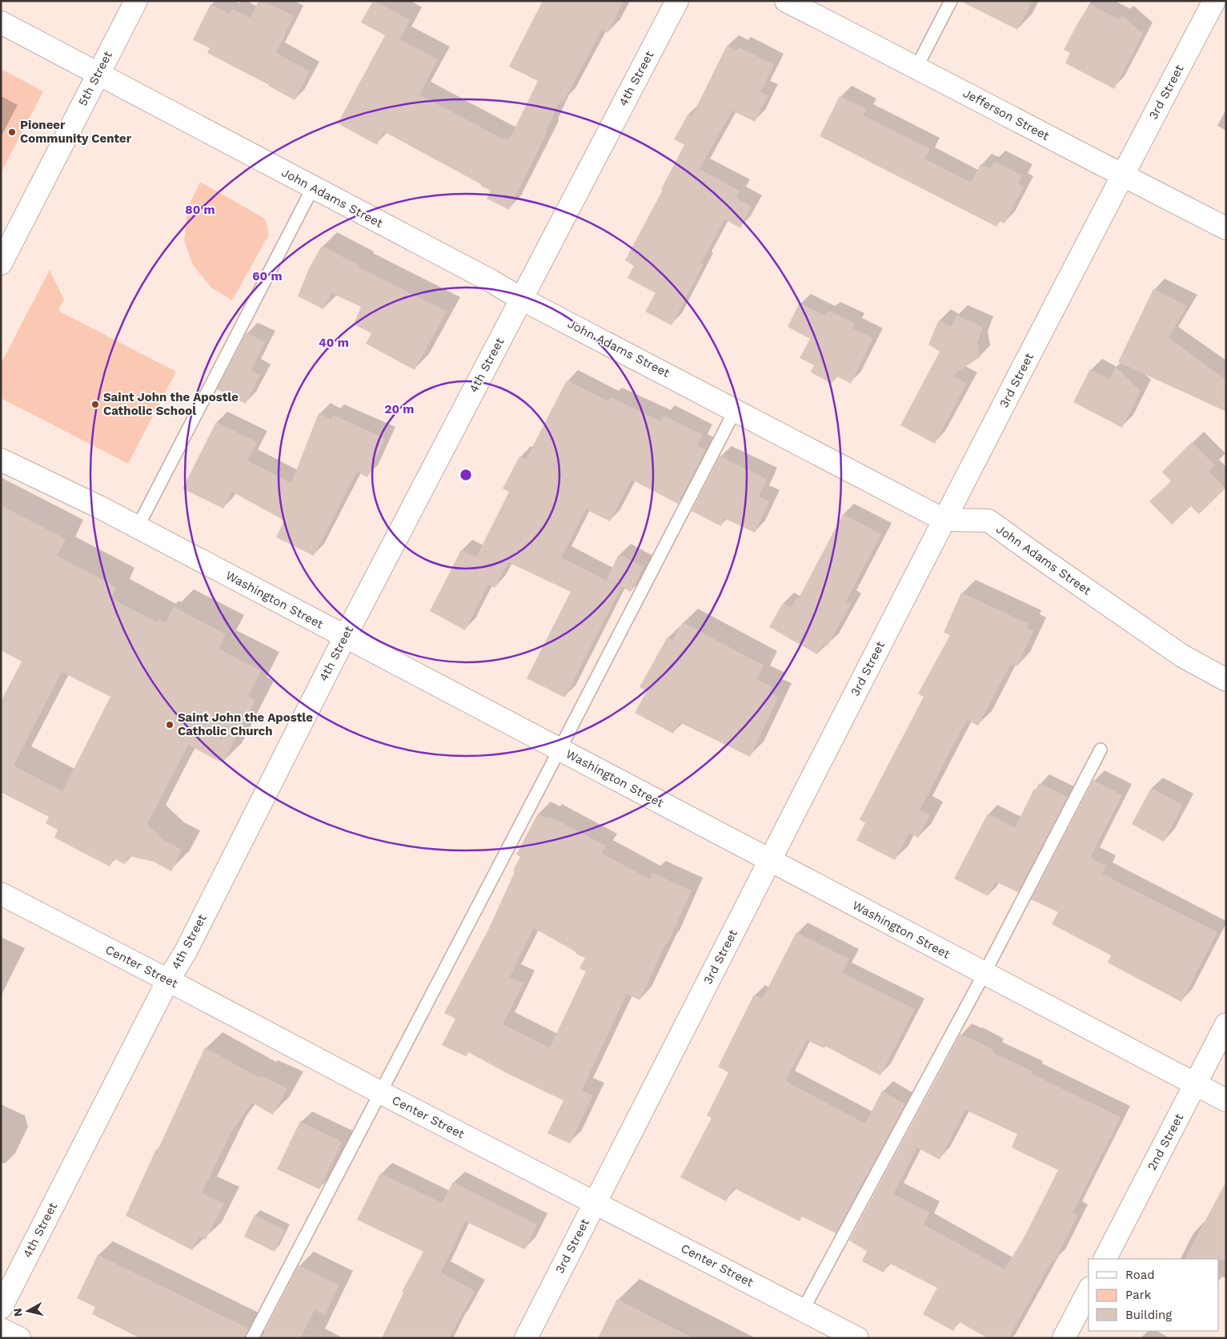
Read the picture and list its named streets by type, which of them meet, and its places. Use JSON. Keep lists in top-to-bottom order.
{
  "streets": {
    "street": [
      "5th Street",
      "4th Street",
      "3rd Street",
      "Jefferson Street",
      "John Adams Street",
      "Washington Street",
      "Center Street",
      "2nd Street"
    ]
  },
  "crossings": [
    ["5th Street", "John Adams Street"],
    ["4th Street", "John Adams Street"],
    ["4th Street", "Washington Street"],
    ["4th Street", "Center Street"],
    ["3rd Street", "Jefferson Street"],
    ["3rd Street", "John Adams Street"],
    ["3rd Street", "Washington Street"],
    ["3rd Street", "Center Street"],
    ["Washington Street", "2nd Street"]
  ],
  "places": ["Pioneer Community Center", "Saint John the Apostle Catholic School", "Saint John the Apostle Catholic Church"],
  "legend": ["Road", "Park", "Building"],
  "north": "left",
  "rings": [
    "80 m",
    "60 m",
    "40 m",
    "20 m"
  ]
}
